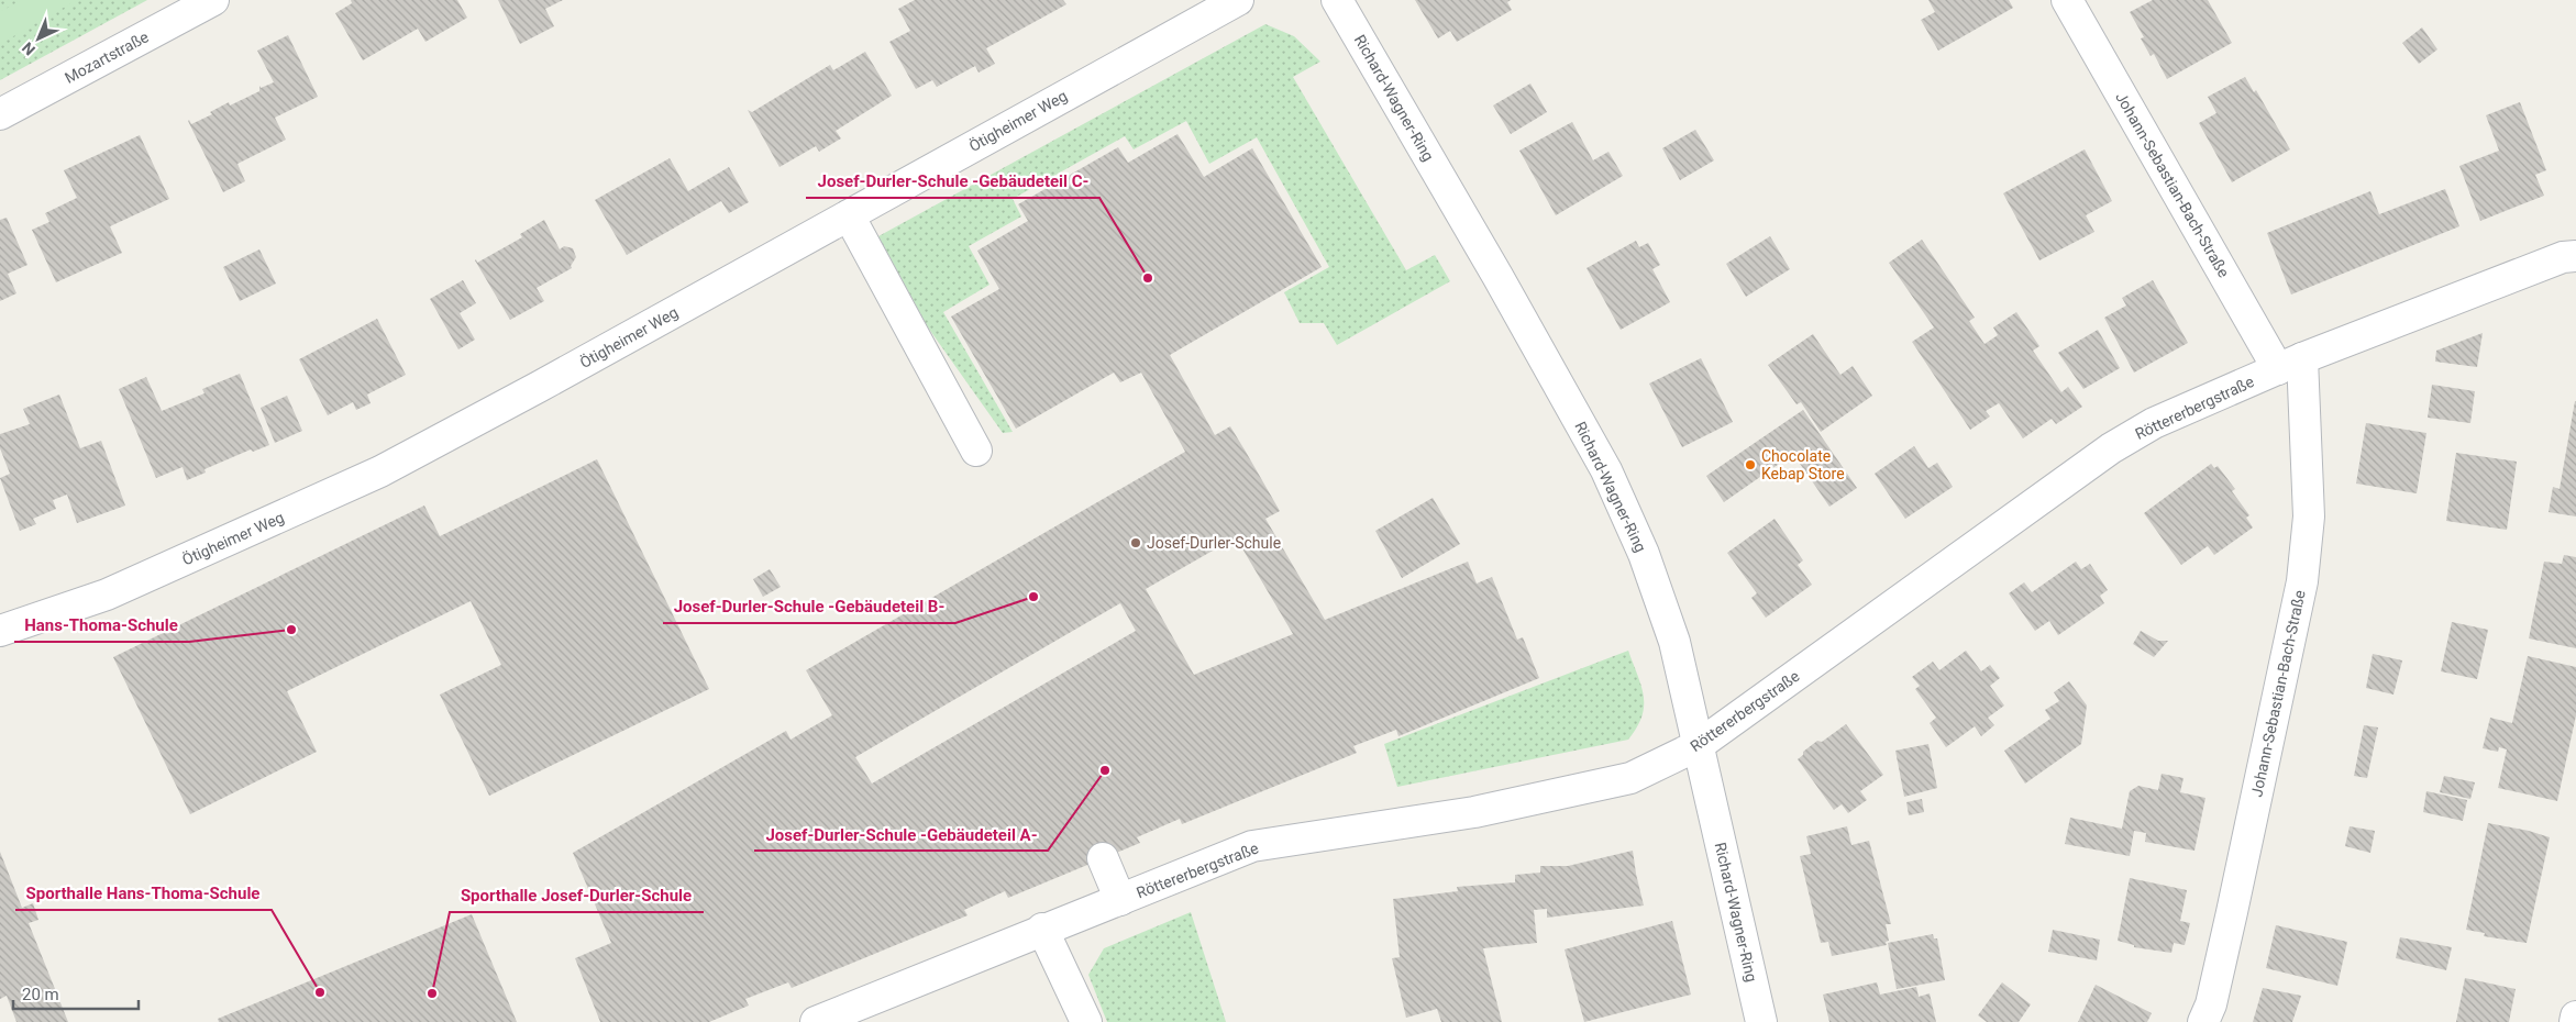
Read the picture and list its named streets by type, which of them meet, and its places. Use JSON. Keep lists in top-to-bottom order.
{
  "streets": {
    "street": [
      "Mozartstraße",
      "Richard-Wagner-Ring",
      "Ötigheimer Weg",
      "Johann-Sebastian-Bach-Straße",
      "Röttererbergstraße"
    ]
  },
  "crossings": [
    ["Richard-Wagner-Ring", "Röttererbergstraße"],
    ["Johann-Sebastian-Bach-Straße", "Röttererbergstraße"]
  ],
  "places": [
    "Josef-Durler-Schule -Gebäudeteil C-",
    "Chocolate Kebap Store",
    "Josef-Durler-Schule",
    "Josef-Durler-Schule -Gebäudeteil B-",
    "Hans-Thoma-Schule",
    "Josef-Durler-Schule -Gebäudeteil A-",
    "Sporthalle Hans-Thoma-Schule",
    "Sporthalle Josef-Durler-Schule"
  ],
  "scale_bar": "20 m",
  "north": "bottom left"
}
